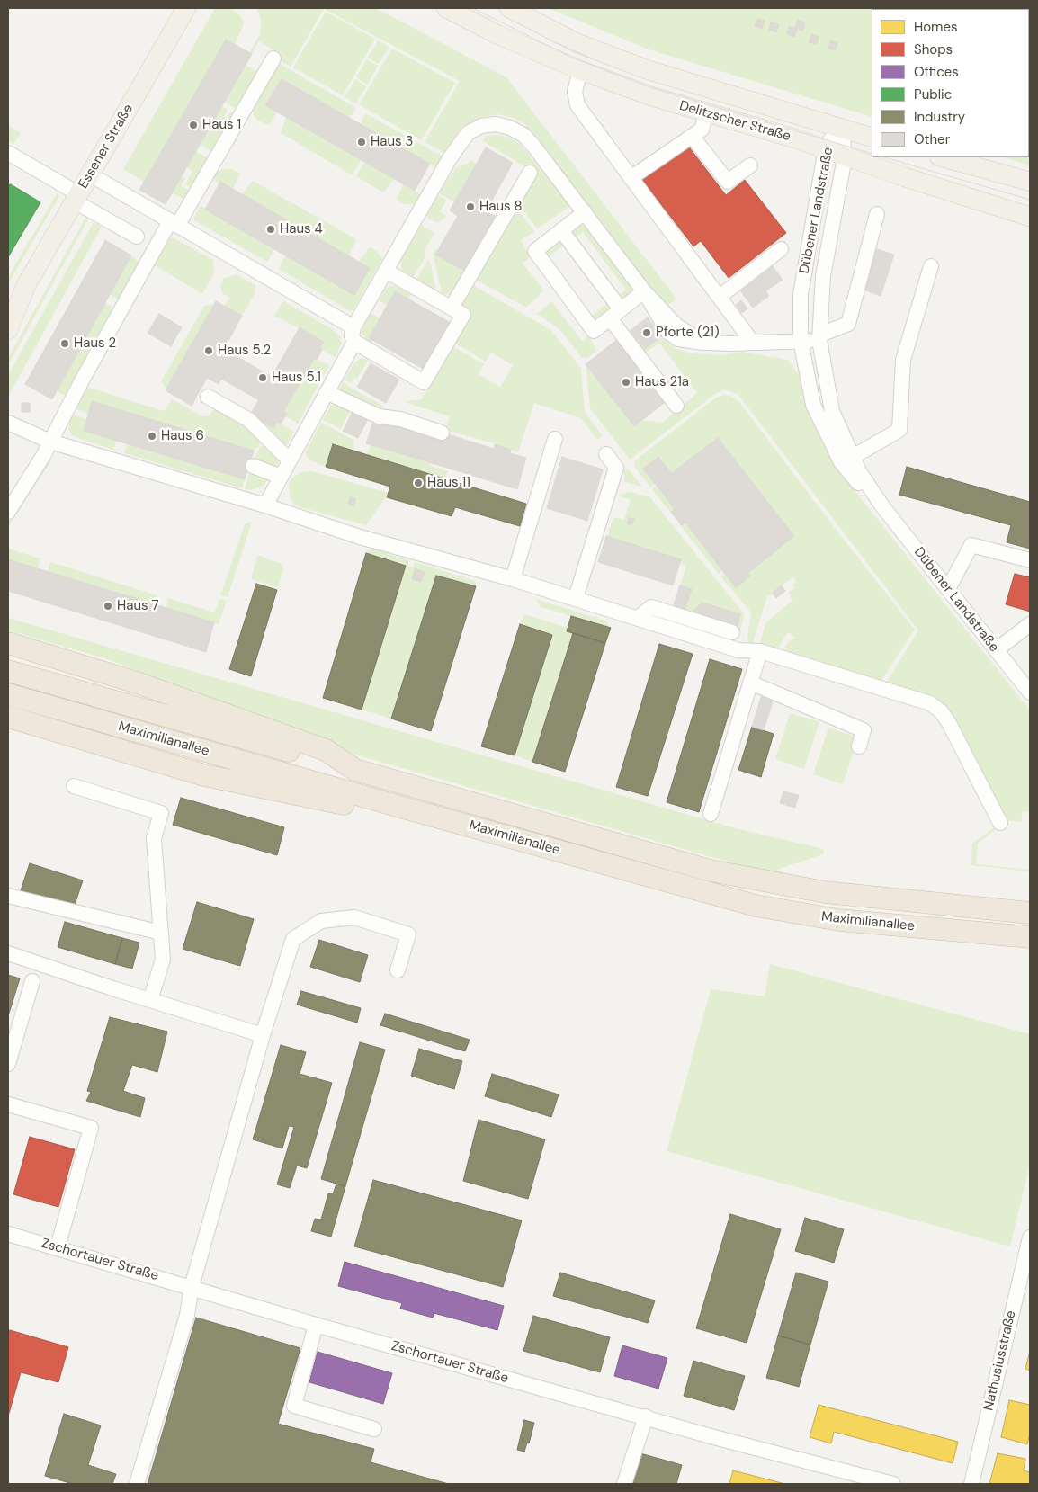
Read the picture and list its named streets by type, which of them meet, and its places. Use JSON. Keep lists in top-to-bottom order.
{
  "streets": {
    "highway": ["Maximilianallee"],
    "main road": ["Delitzscher Straße", "Essener Straße"],
    "street": ["Dübener Landstraße", "Zschortauer Straße", "Nathusiusstraße"]
  },
  "crossings": [
    ["Delitzscher Straße", "Dübener Landstraße"]
  ],
  "places": [
    "Haus 1",
    "Haus 3",
    "Haus 8",
    "Haus 4",
    "Pforte (21)",
    "Haus 2",
    "Haus 5.2",
    "Haus 5.1",
    "Haus 21a",
    "Haus 6",
    "Haus 11",
    "Haus 7"
  ],
  "legend": [
    "Homes",
    "Shops",
    "Offices",
    "Public",
    "Industry",
    "Other"
  ]
}
